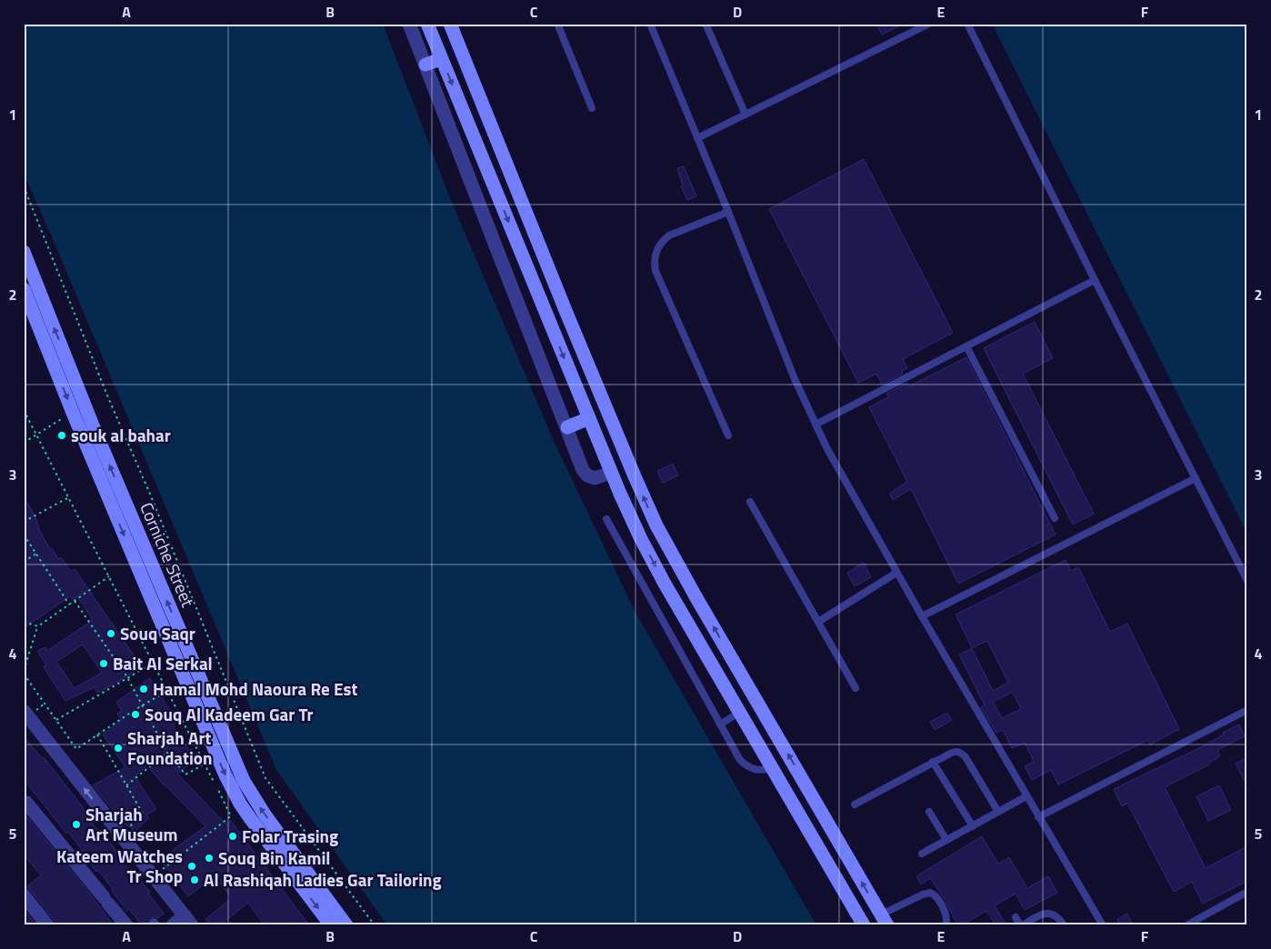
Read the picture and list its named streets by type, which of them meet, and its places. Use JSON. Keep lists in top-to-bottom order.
{
  "streets": {
    "street": ["Corniche Street"]
  },
  "places": [
    "souk al bahar",
    "Souq Saqr",
    "Bait Al Serkal",
    "Hamal Mohd Naoura Re Est",
    "Souq Al Kadeem Gar Tr",
    "Sharjah Art Foundation",
    "Sharjah Art Museum",
    "Folar Trasing",
    "Souq Bin Kamil",
    "Kateem Watches Tr Shop",
    "Al Rashiqah Ladies Gar Tailoring"
  ],
  "grid": {
    "columns": [
      "A",
      "B",
      "C",
      "D",
      "E",
      "F"
    ],
    "rows": [
      "1",
      "2",
      "3",
      "4",
      "5"
    ]
  }
}
